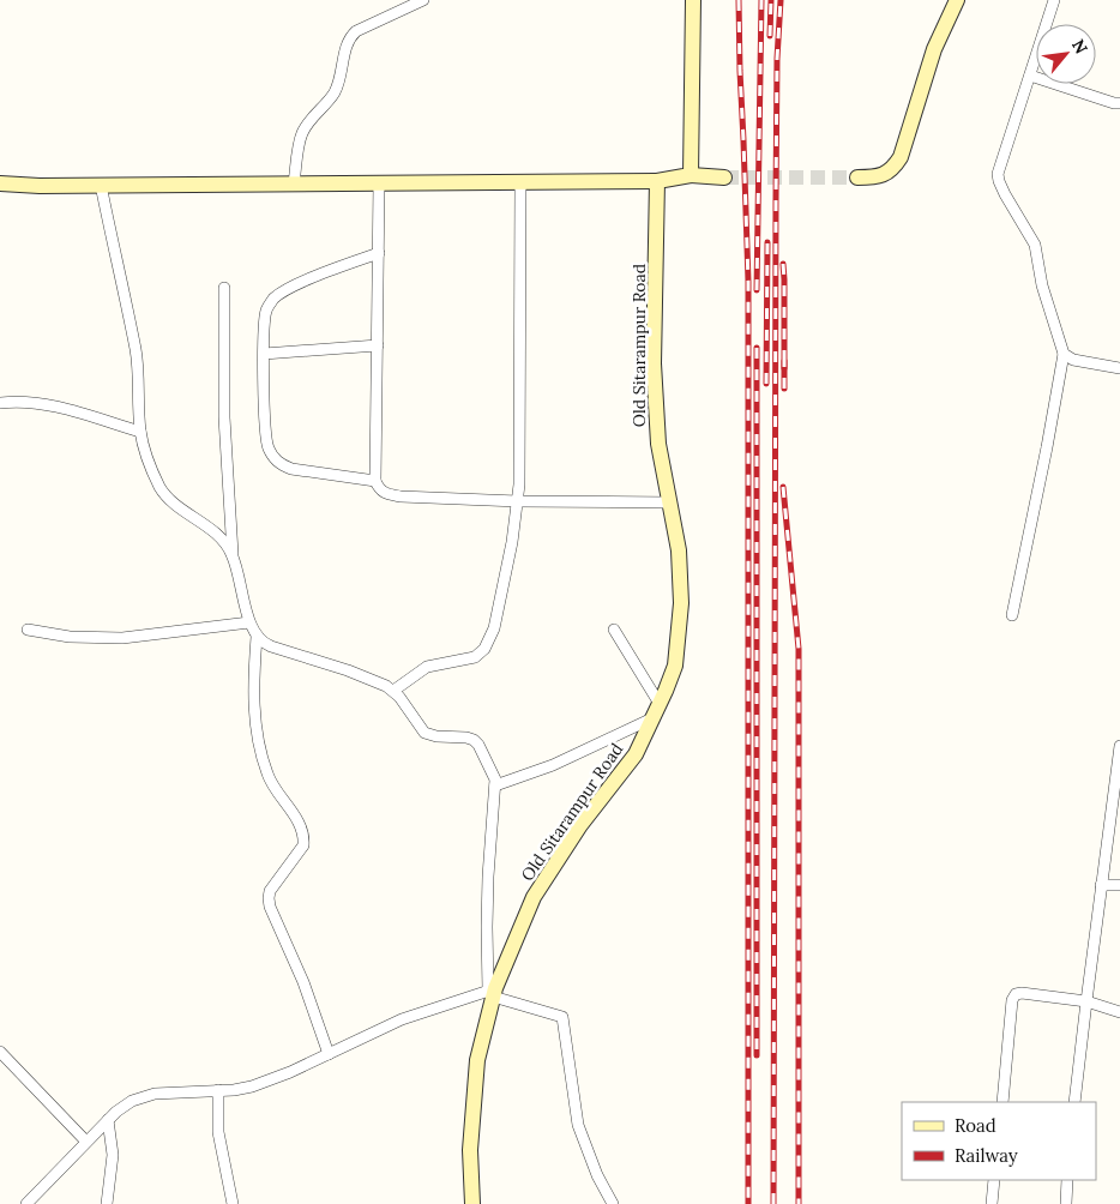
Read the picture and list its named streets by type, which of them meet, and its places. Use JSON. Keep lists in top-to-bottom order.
{
  "streets": {
    "street": ["Old Sitarampur Road"]
  },
  "legend": ["Road", "Railway"],
  "north": "top right"
}
